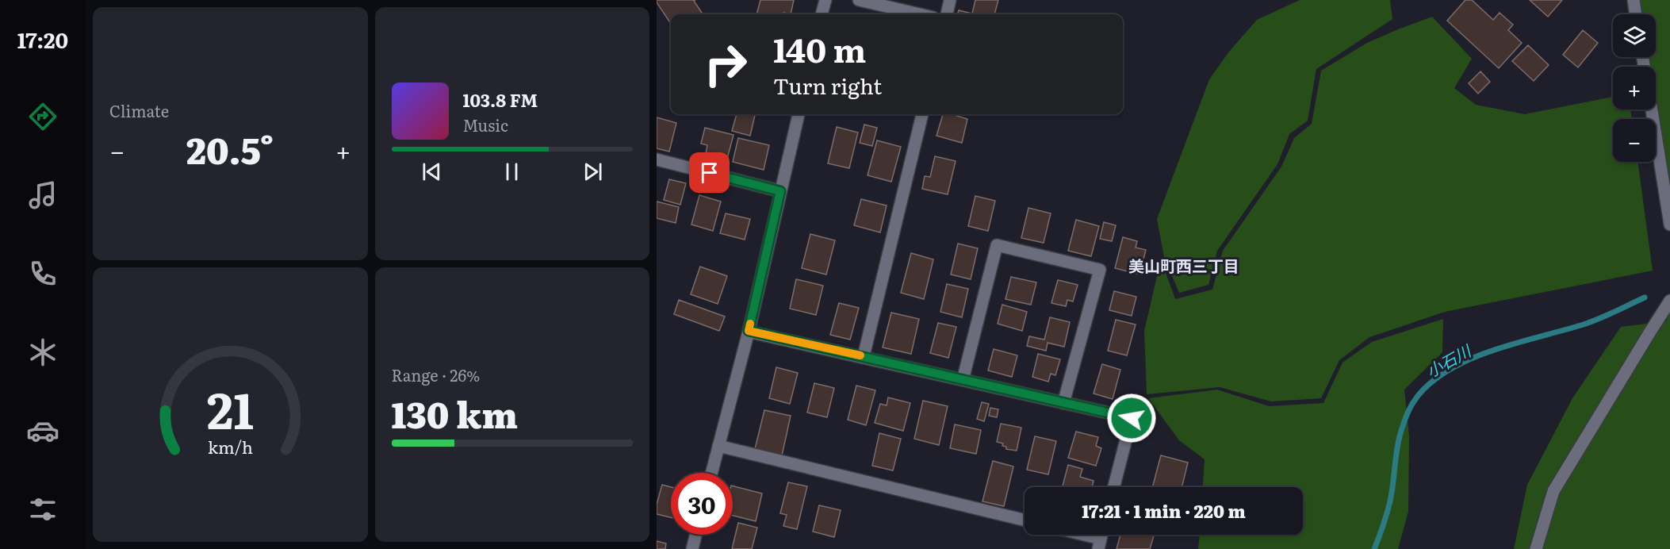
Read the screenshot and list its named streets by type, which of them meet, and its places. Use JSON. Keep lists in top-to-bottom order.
{
  "districts": ["美山町西三丁目"],
  "water": ["小石川"],
  "page": {
    "tabs": "17:20",
    "tile": [
      "Climate",
      ["Range · 26%", "130 km"]
    ],
    "map_buttons": ["+", "−"],
    "turn": ["140 m", "Turn right"],
    "song": ["103.8 FM", "Music"],
    "heat": ["−", "20.5°", "+"],
    "limit": "30",
    "trip": "17:21 · 1 min · 220 m",
    "gauge": ["21", "km/h"]
  }
}
